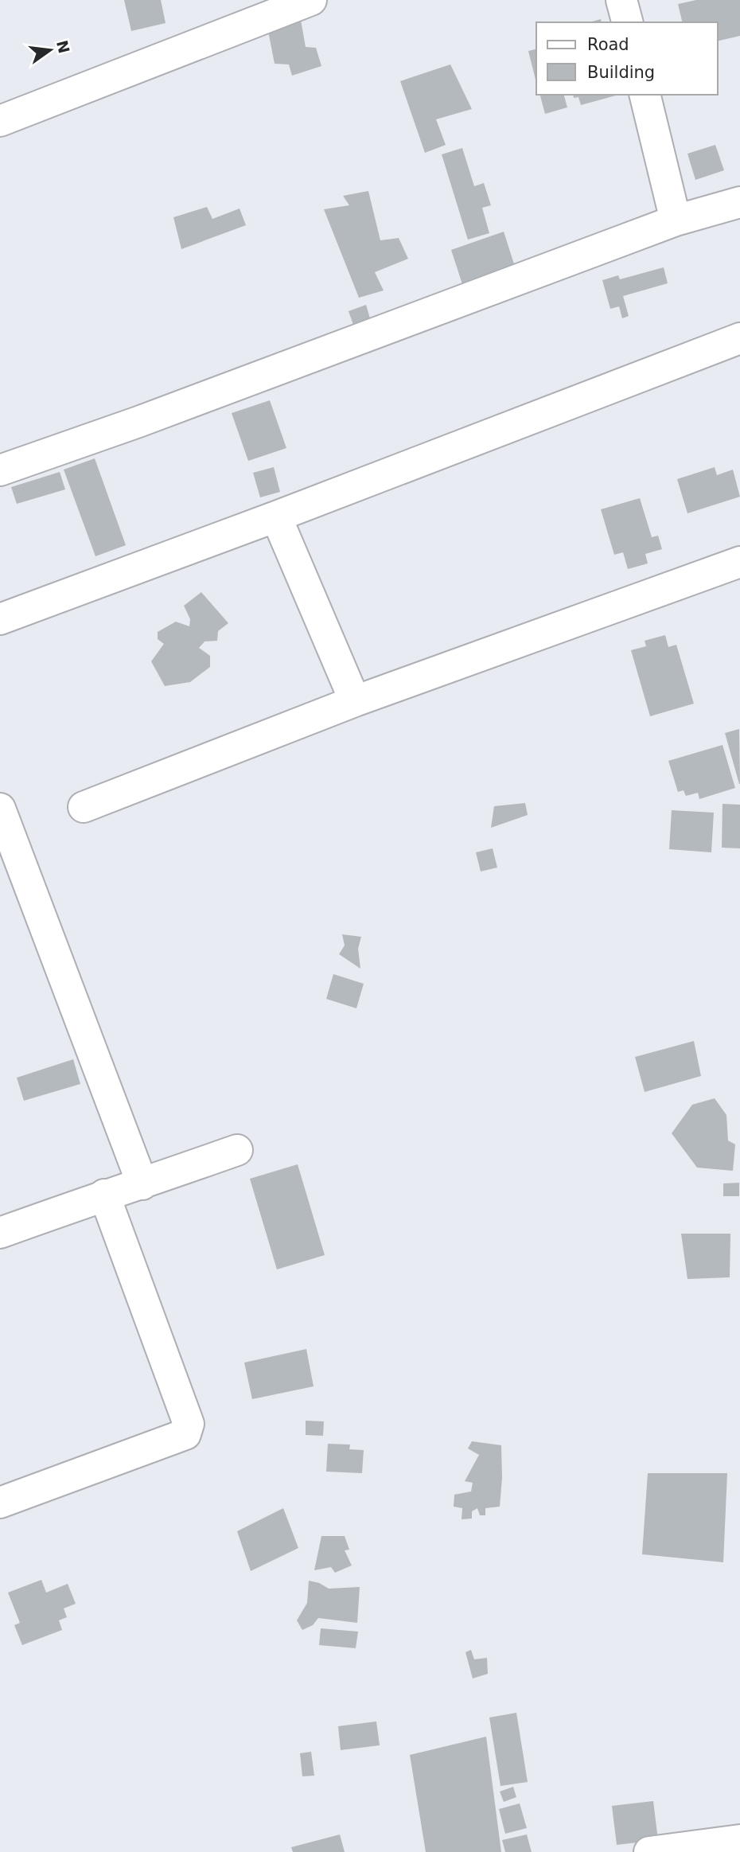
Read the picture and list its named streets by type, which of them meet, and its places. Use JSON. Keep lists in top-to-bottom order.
{
  "legend": ["Road", "Building"],
  "north": "right"
}
